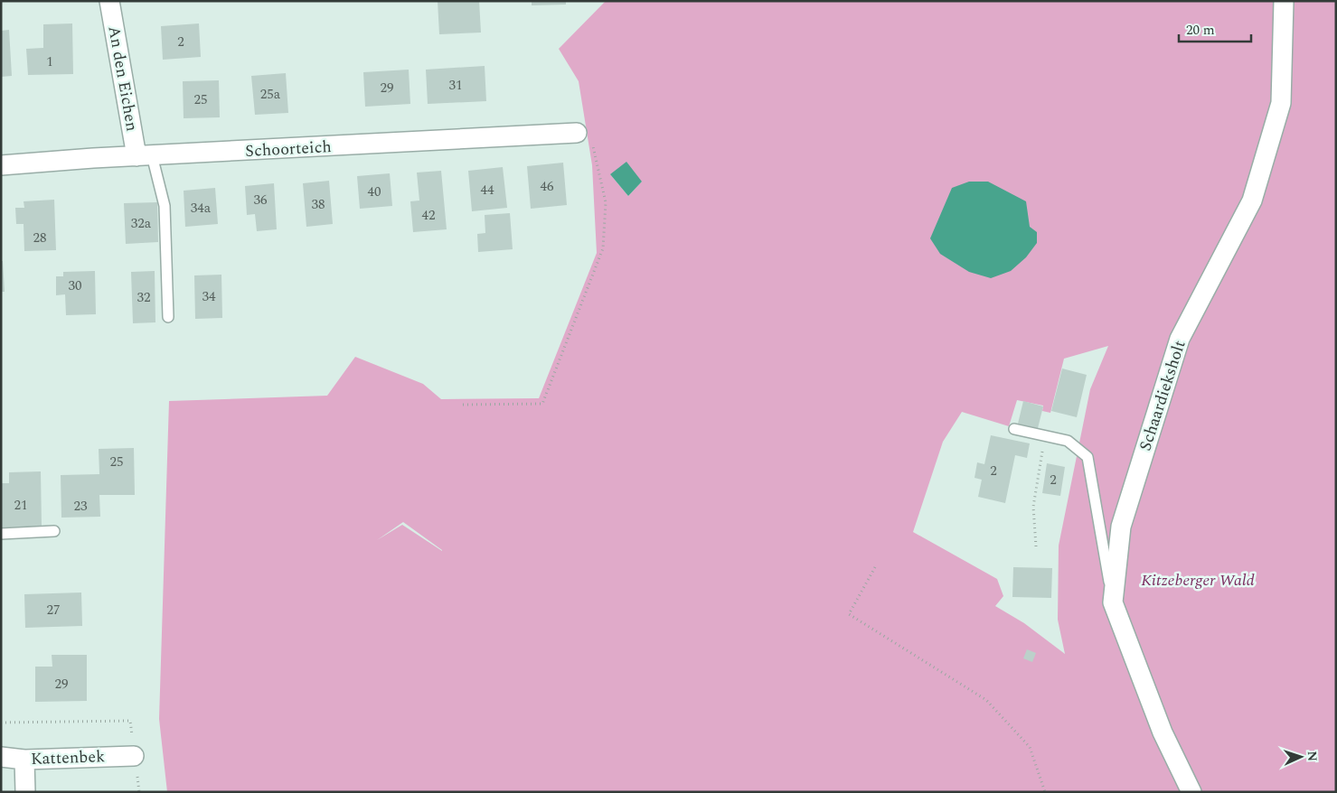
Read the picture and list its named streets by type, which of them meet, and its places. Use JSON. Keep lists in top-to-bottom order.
{
  "streets": {
    "street": [
      "An den Eichen",
      "Schoorteich",
      "Schaardieksholt",
      "Kattenbek"
    ]
  },
  "crossings": [
    ["An den Eichen", "Schoorteich"]
  ],
  "parks": ["Kitzeberger Wald"],
  "house_numbers": [
    "2",
    "1",
    "31",
    "29",
    "25a",
    "25",
    "46",
    "44",
    "40",
    "36",
    "38",
    "34a",
    "42",
    "32a",
    "28",
    "30",
    "34",
    "32",
    "25",
    "2",
    "2",
    "21",
    "23",
    "27",
    "29"
  ],
  "scale_bar": "20 m",
  "north": "right"
}
